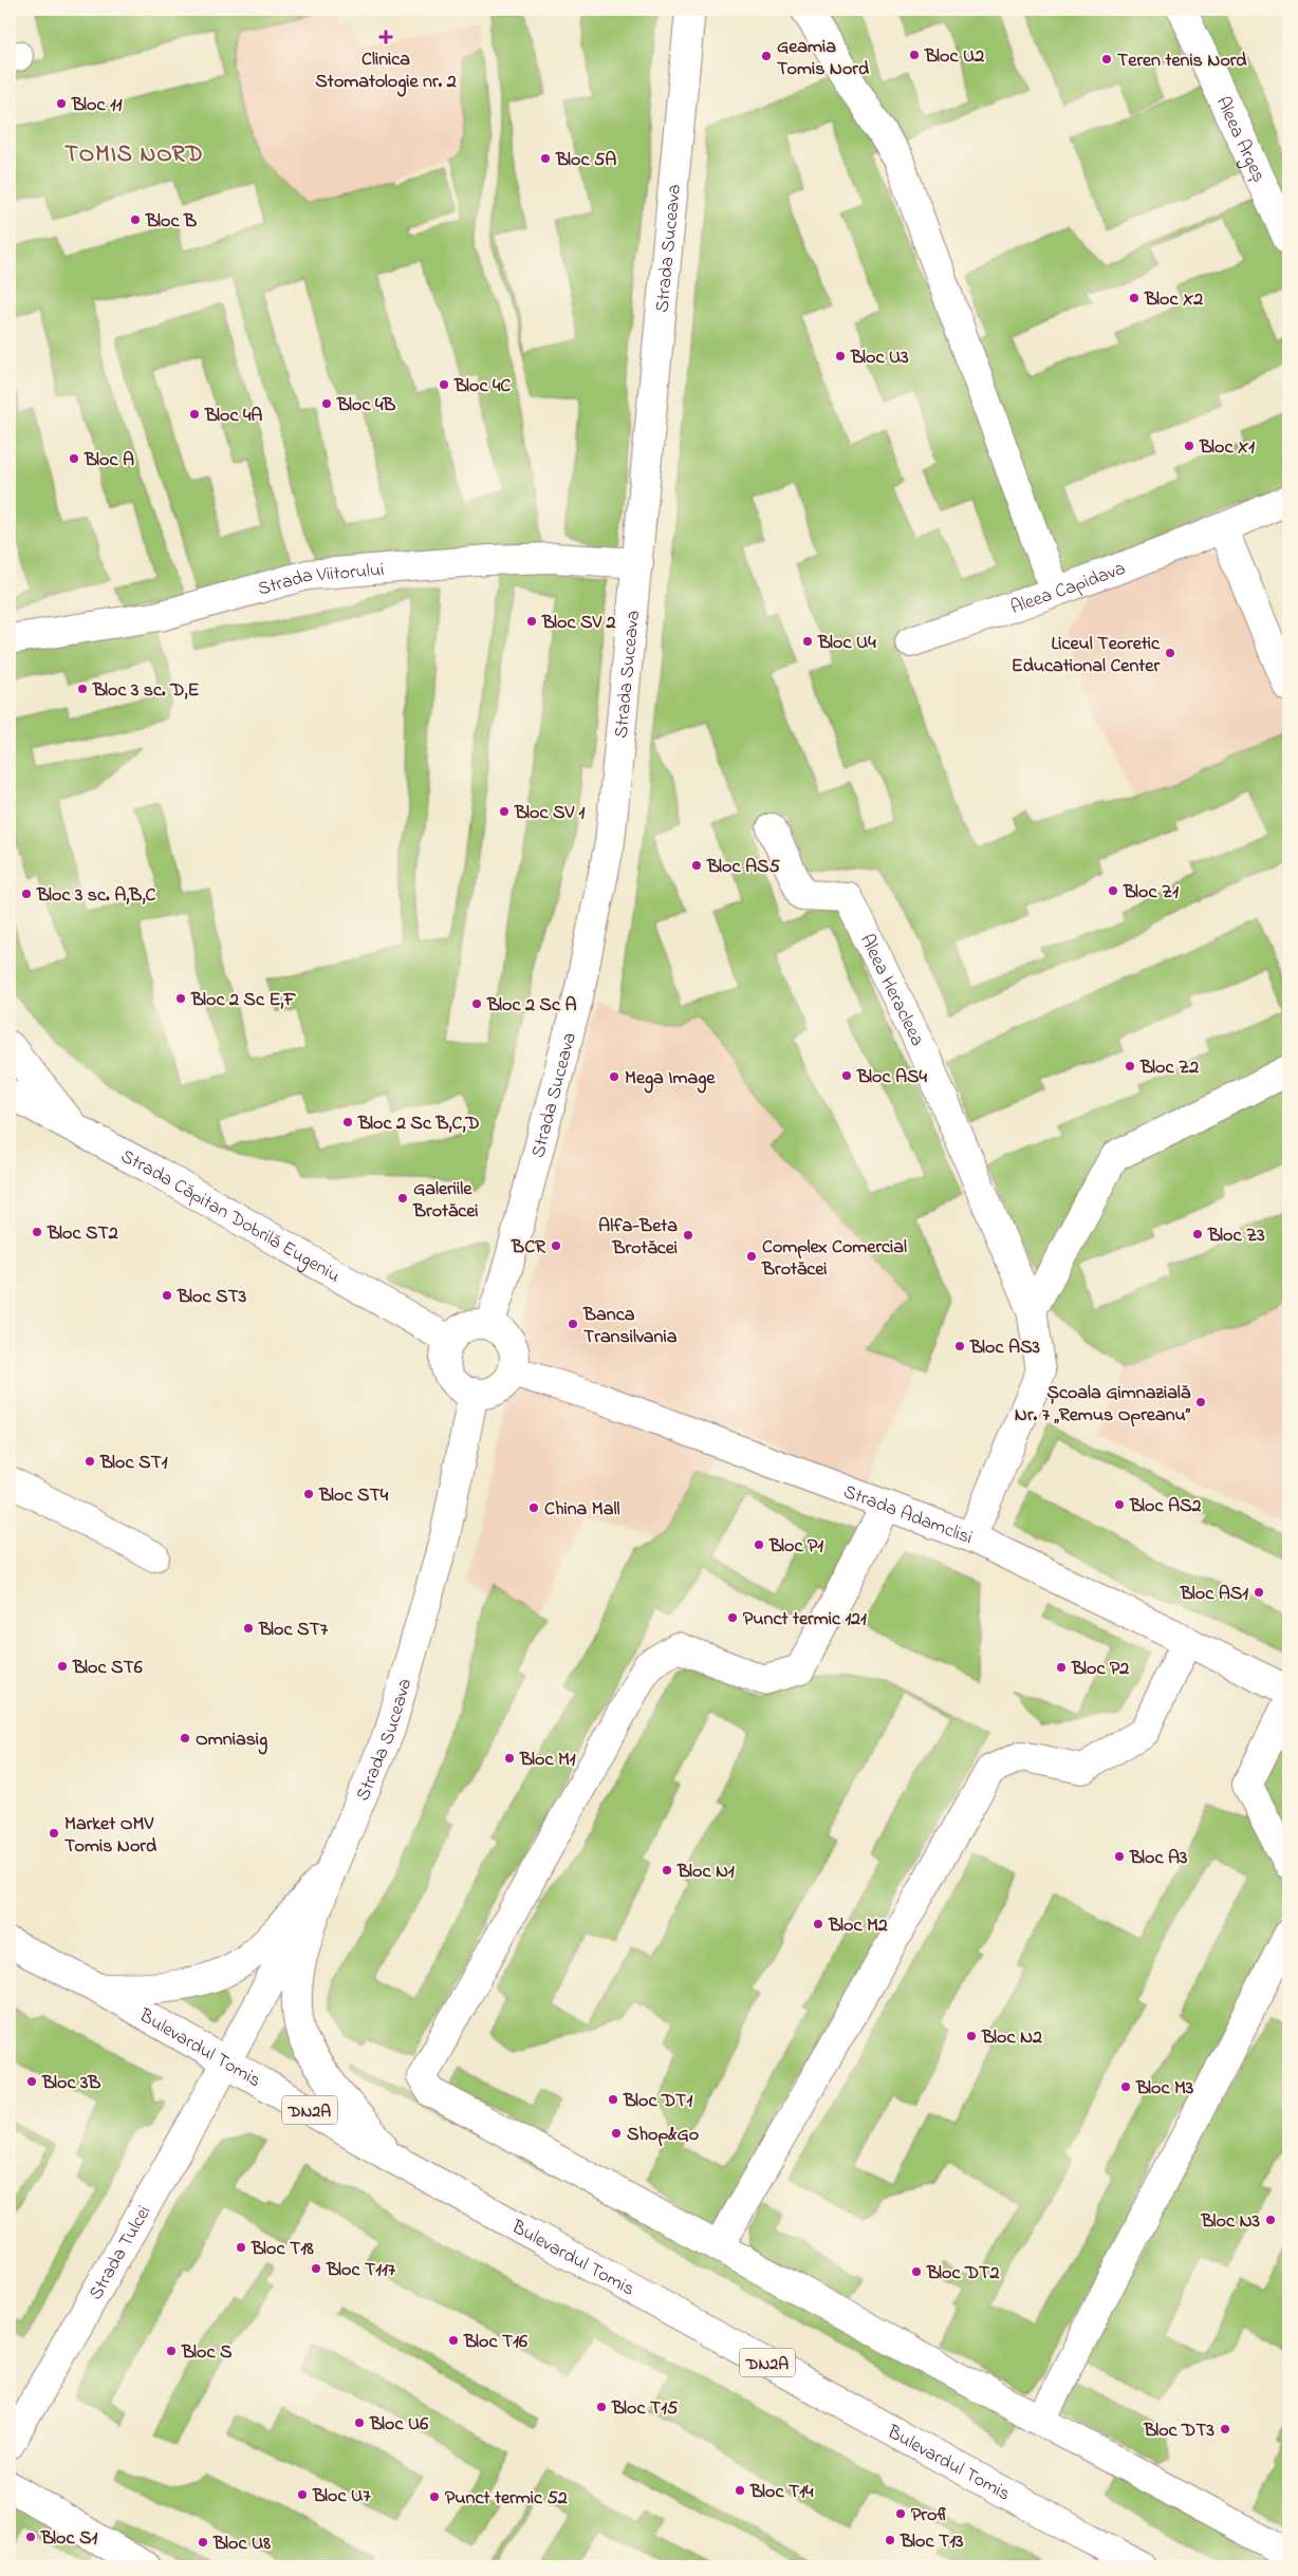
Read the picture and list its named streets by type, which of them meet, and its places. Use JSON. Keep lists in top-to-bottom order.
{
  "streets": {
    "street": [
      "Aleea Argeș",
      "Strada Suceava",
      "Strada Viitorului",
      "Aleea Capidava",
      "Aleea Heracleea",
      "Strada Căpitan Dobrilă Eugeniu",
      "Strada Adamclisi",
      "Bulevardul Tomis",
      "DN2A",
      "Strada Tulcei"
    ]
  },
  "crossings": [
    ["Strada Suceava", "Strada Viitorului"],
    ["Strada Suceava", "Strada Căpitan Dobrilă Eugeniu"],
    ["Strada Suceava", "Strada Adamclisi"],
    ["Strada Suceava", "Bulevardul Tomis"],
    ["Strada Suceava", "Strada Tulcei"],
    ["Aleea Heracleea", "Strada Adamclisi"],
    ["Strada Căpitan Dobrilă Eugeniu", "Strada Adamclisi"],
    ["Bulevardul Tomis", "Strada Tulcei"]
  ],
  "districts": ["TOMIS NORD"],
  "places": {
    "health": ["Clinica Stomatologie nr. 2"],
    "other": [
      "Bloc U2",
      "Geamia Tomis Nord",
      "Teren tenis Nord",
      "Bloc 11",
      "Bloc 5A",
      "Bloc B",
      "Bloc X2",
      "Bloc U3",
      "Bloc 4C",
      "Bloc 4B",
      "Bloc 4A",
      "Bloc X1",
      "Bloc A",
      "Bloc SV 2",
      "Bloc U4",
      "Liceul Teoretic Educational Center",
      "Bloc 3 sc. D,E",
      "Bloc SV 1",
      "Bloc AS5",
      "Bloc Z1",
      "Bloc 3 sc. A,B,C",
      "Bloc 2 Sc E,F",
      "Bloc 2 Sc A",
      "Bloc Z2",
      "Bloc AS4",
      "Mega Image",
      "Bloc 2 Sc B,C,D",
      "Galeriile Brotăcei",
      "Bloc ST2",
      "Bloc Z3",
      "Alfa-Beta Brotăcei",
      "BCR",
      "Complex Comercial Brotăcei",
      "Bloc ST3",
      "Banca Transilvania",
      "Bloc AS3",
      "Școala Gimnazială Nr. 7 „Remus Opreanu”",
      "Bloc ST1",
      "Bloc ST4",
      "Bloc AS2",
      "China Mall",
      "Bloc P1",
      "Bloc AS1",
      "Punct termic 121",
      "Bloc ST7",
      "Bloc ST6",
      "Bloc P2",
      "Omniasig",
      "Bloc M1",
      "Market OMV Tomis Nord",
      "Bloc A3",
      "Bloc N1",
      "Bloc M2",
      "Bloc N2",
      "Bloc 3B",
      "Bloc M3",
      "Bloc DT1",
      "Shop&Go",
      "Bloc N3",
      "Bloc T18",
      "Bloc T117",
      "Bloc DT2",
      "Bloc T16",
      "Bloc S",
      "Bloc T15",
      "Bloc U6",
      "Bloc DT3",
      "Bloc T14",
      "Bloc U7",
      "Punct termic 52",
      "Profi",
      "Bloc S1",
      "Bloc T13",
      "Bloc U8"
    ]
  }
}
